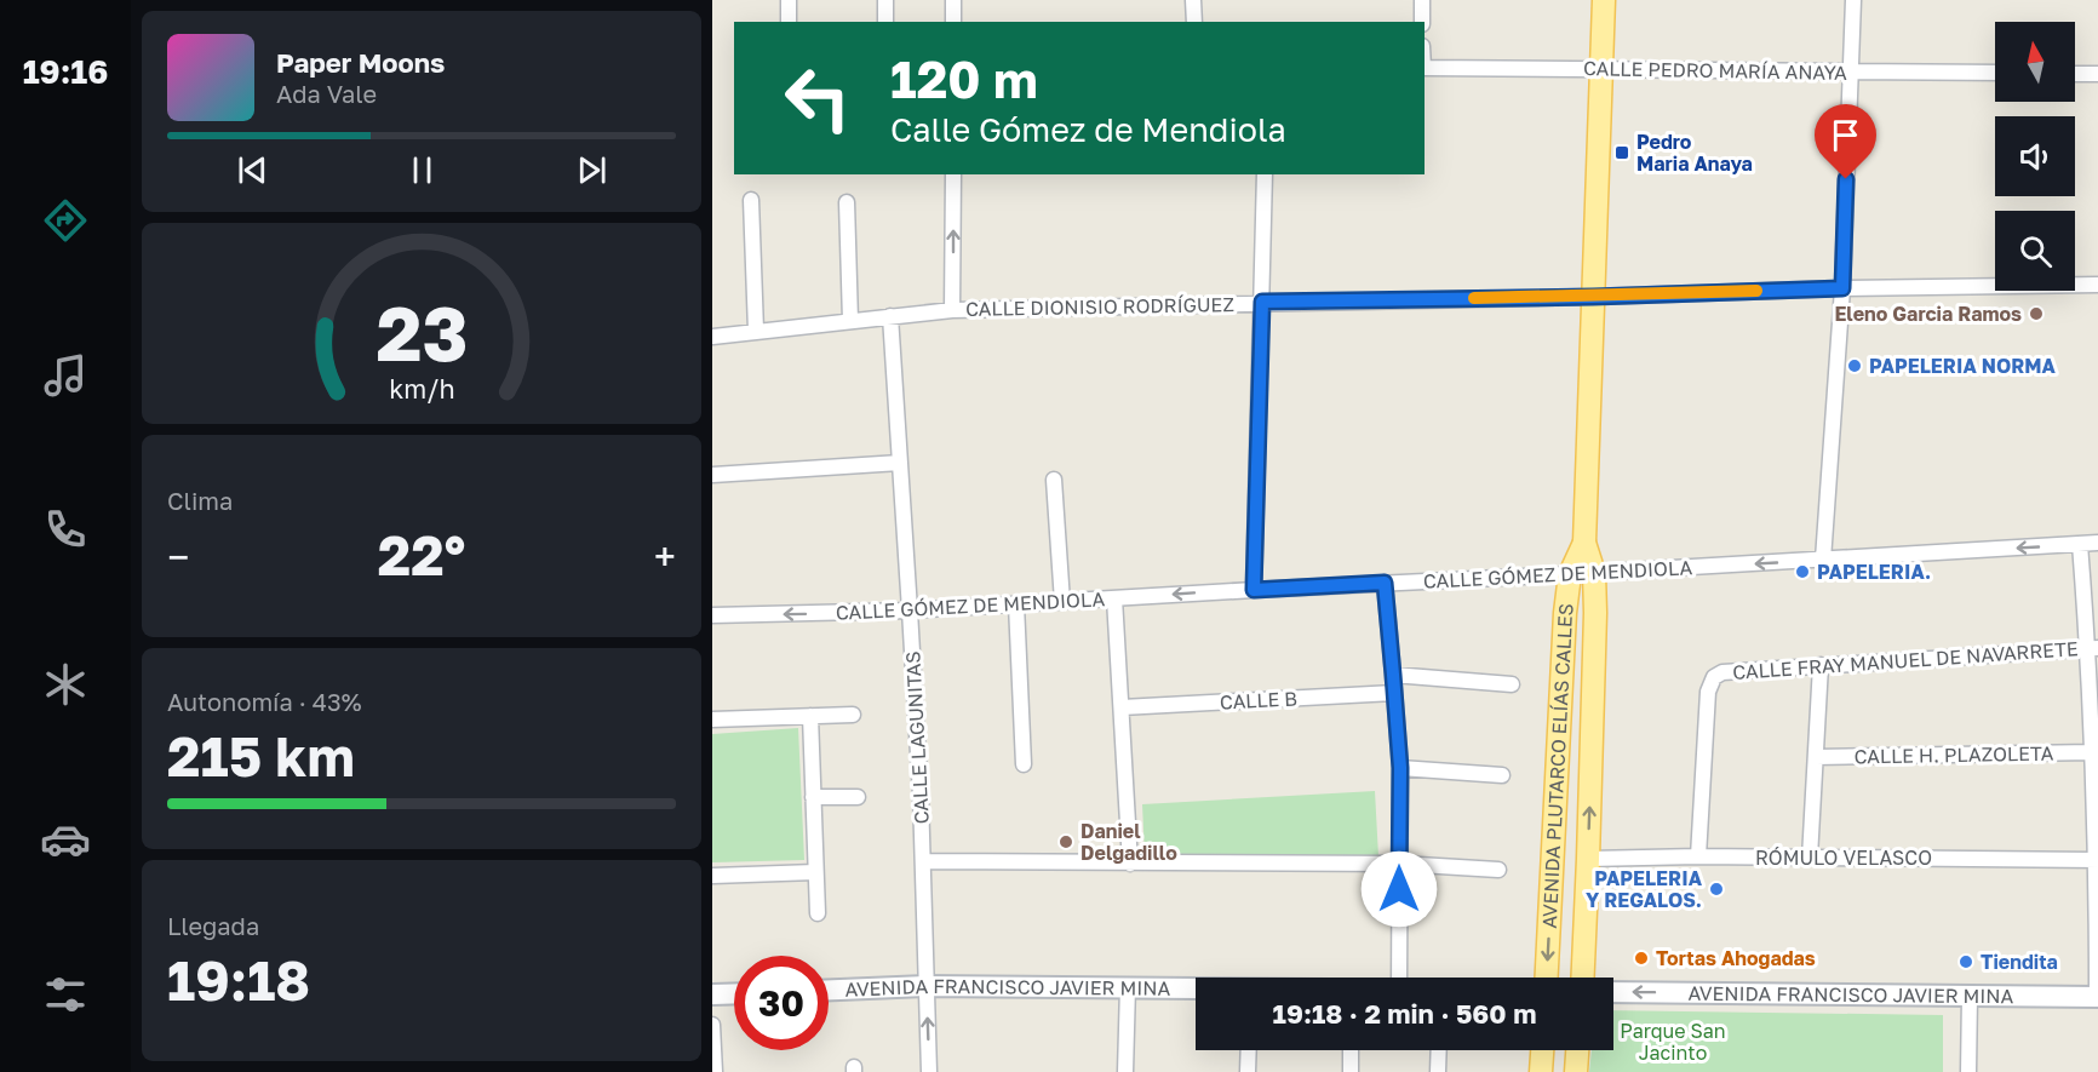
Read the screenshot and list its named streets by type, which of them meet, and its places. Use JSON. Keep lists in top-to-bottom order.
{
  "streets": {
    "main road": ["AVENIDA PLUTARCO ELÍAS CALLES", "AVENIDA FRANCISCO JAVIER MINA"],
    "street": [
      "CALLE PEDRO MARÍA ANAYA",
      "CALLE DIONISIO RODRÍGUEZ",
      "CALLE GÓMEZ DE MENDIOLA",
      "CALLE FRAY MANUEL DE NAVARRETE",
      "CALLE B",
      "CALLE LAGUNITAS",
      "CALLE H. PLAZOLETA",
      "RÓMULO VELASCO"
    ]
  },
  "crossings": [
    ["CALLE PEDRO MARÍA ANAYA", "AVENIDA PLUTARCO ELÍAS CALLES"],
    ["CALLE DIONISIO RODRÍGUEZ", "CALLE LAGUNITAS"],
    ["CALLE DIONISIO RODRÍGUEZ", "AVENIDA PLUTARCO ELÍAS CALLES"],
    ["CALLE GÓMEZ DE MENDIOLA", "CALLE LAGUNITAS"],
    ["CALLE GÓMEZ DE MENDIOLA", "AVENIDA PLUTARCO ELÍAS CALLES"],
    ["CALLE FRAY MANUEL DE NAVARRETE", "RÓMULO VELASCO"],
    ["CALLE LAGUNITAS", "AVENIDA FRANCISCO JAVIER MINA"],
    ["AVENIDA PLUTARCO ELÍAS CALLES", "RÓMULO VELASCO"]
  ],
  "one_way": ["CALLE GÓMEZ DE MENDIOLA", "AVENIDA FRANCISCO JAVIER MINA"],
  "parks": ["Parque San Jacinto"],
  "places": {
    "transit": ["Pedro Maria Anaya"],
    "other": [
      "Eleno Garcia Ramos",
      "PAPELERIA NORMA",
      "PAPELERIA.",
      "Daniel Delgadillo",
      "PAPELERIA Y REGALOS.",
      "Tortas Ahogadas",
      "Tiendita"
    ]
  },
  "north": "top",
  "page": {
    "tabs": "19:16",
    "turn": ["120 m", "Calle Gómez de Mendiola"],
    "song": ["Paper Moons", "Ada Vale"],
    "tile": [
      "Clima",
      ["Autonomía · 43%", "215 km"],
      ["Llegada", "19:18"]
    ],
    "heat": ["−", "22°", "+"],
    "limit": "30",
    "trip": "19:18 · 2 min · 560 m",
    "gauge": ["23", "km/h"]
  }
}
